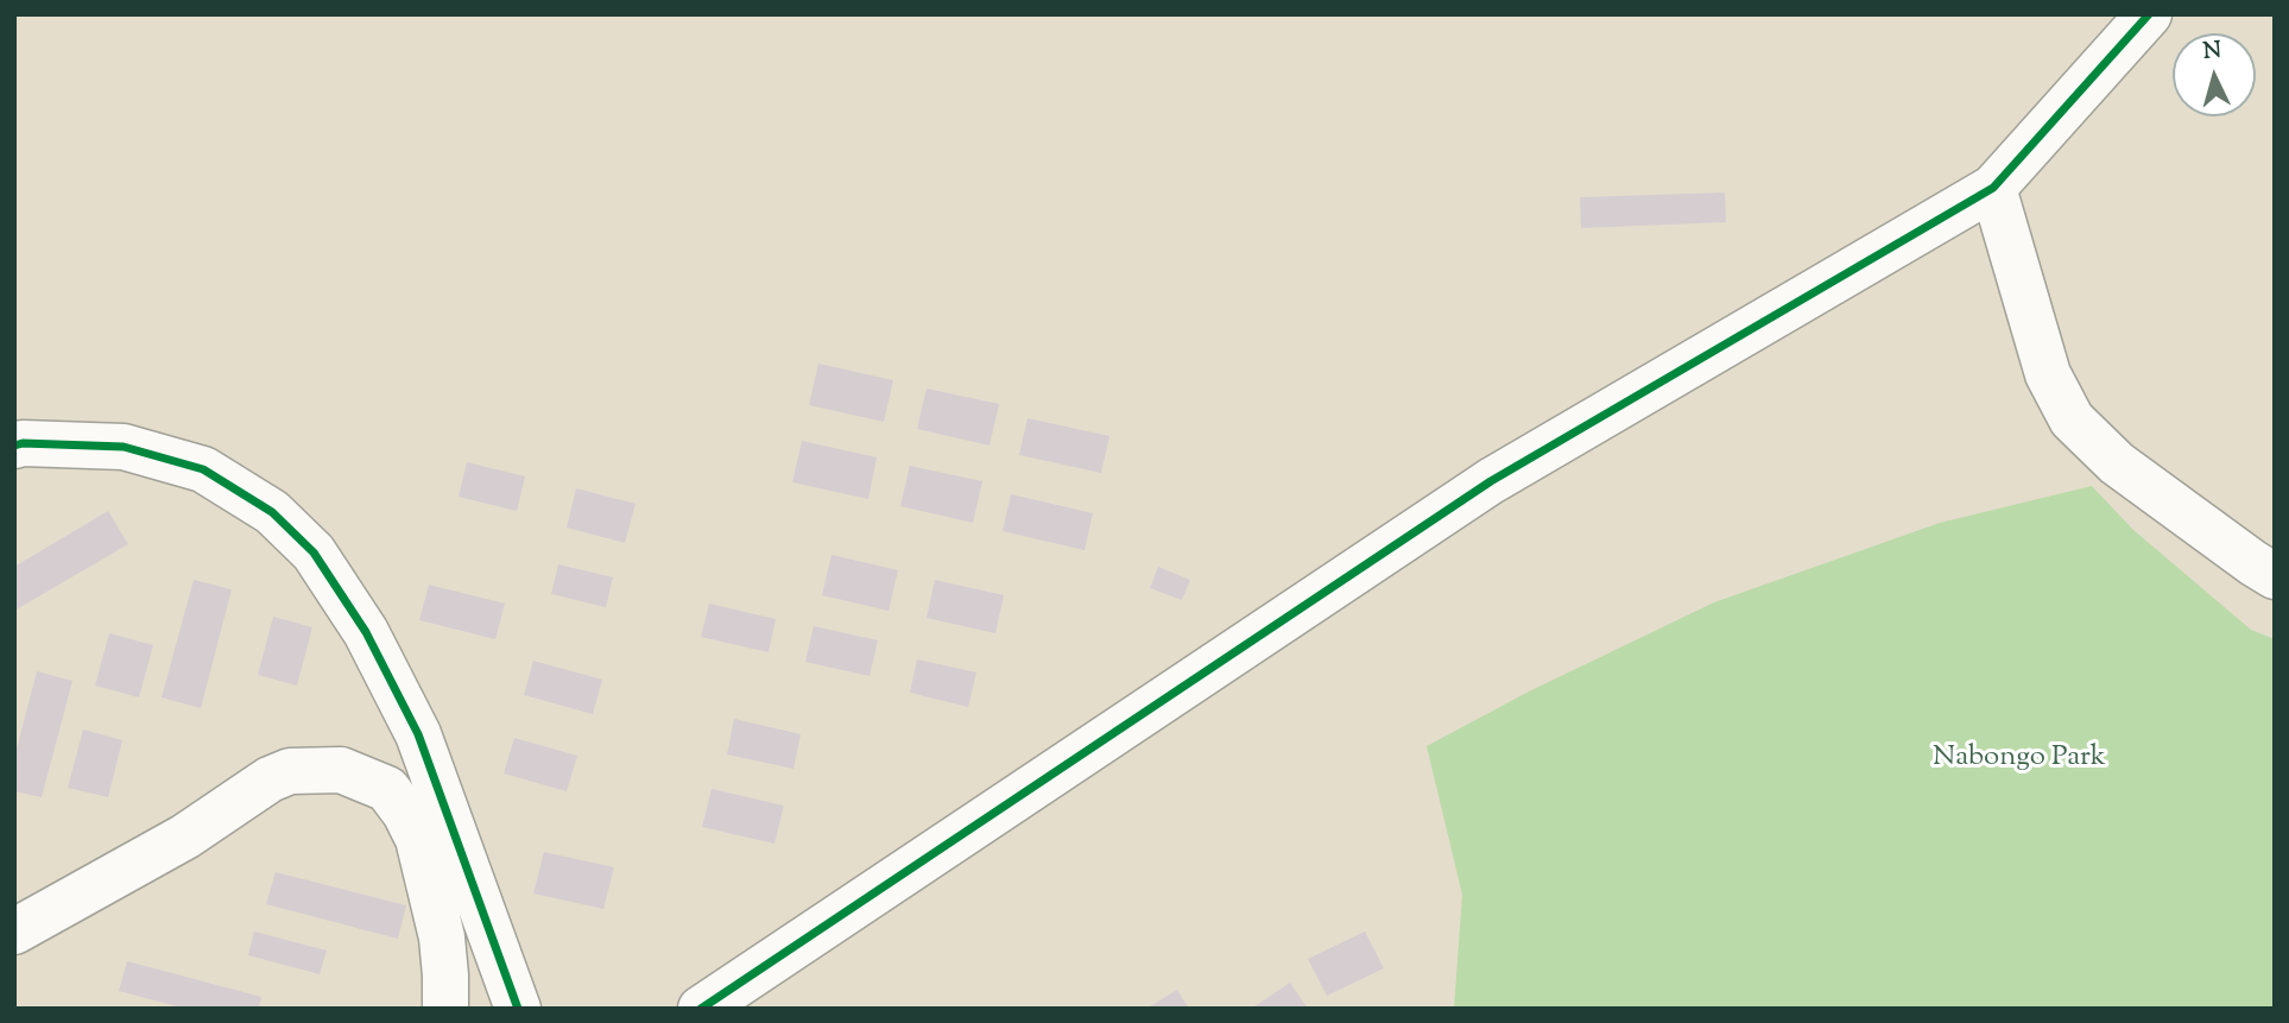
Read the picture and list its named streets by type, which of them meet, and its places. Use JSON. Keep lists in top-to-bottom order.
{
  "parks": ["Nabongo Park"],
  "north": "top"
}
